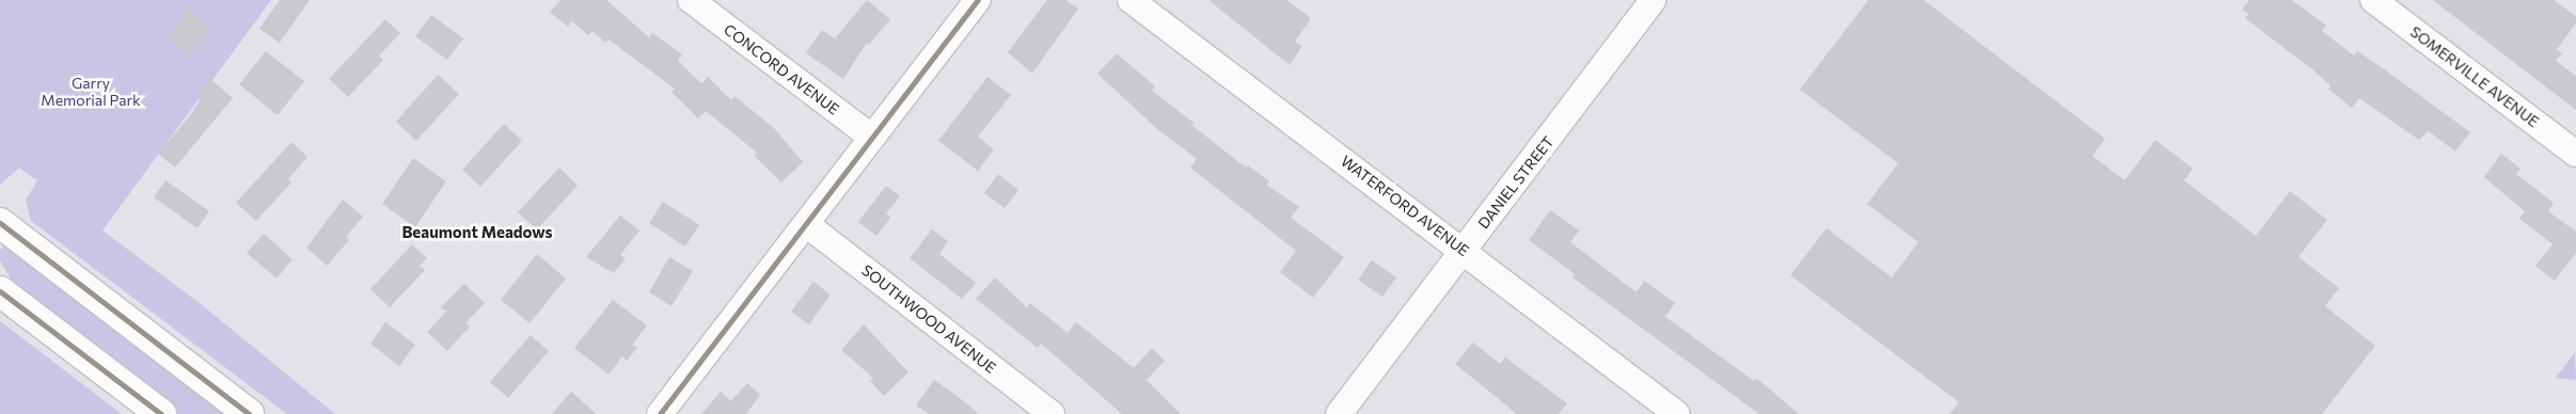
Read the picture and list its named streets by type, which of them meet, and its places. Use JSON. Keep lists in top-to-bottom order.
{
  "streets": {
    "street": [
      "CONCORD AVENUE",
      "SOMERVILLE AVENUE",
      "DANIEL STREET",
      "WATERFORD AVENUE",
      "SOUTHWOOD AVENUE"
    ]
  },
  "crossings": [
    ["DANIEL STREET", "WATERFORD AVENUE"]
  ],
  "districts": ["Beaumont Meadows"],
  "parks": ["Garry Memorial Park"]
}
